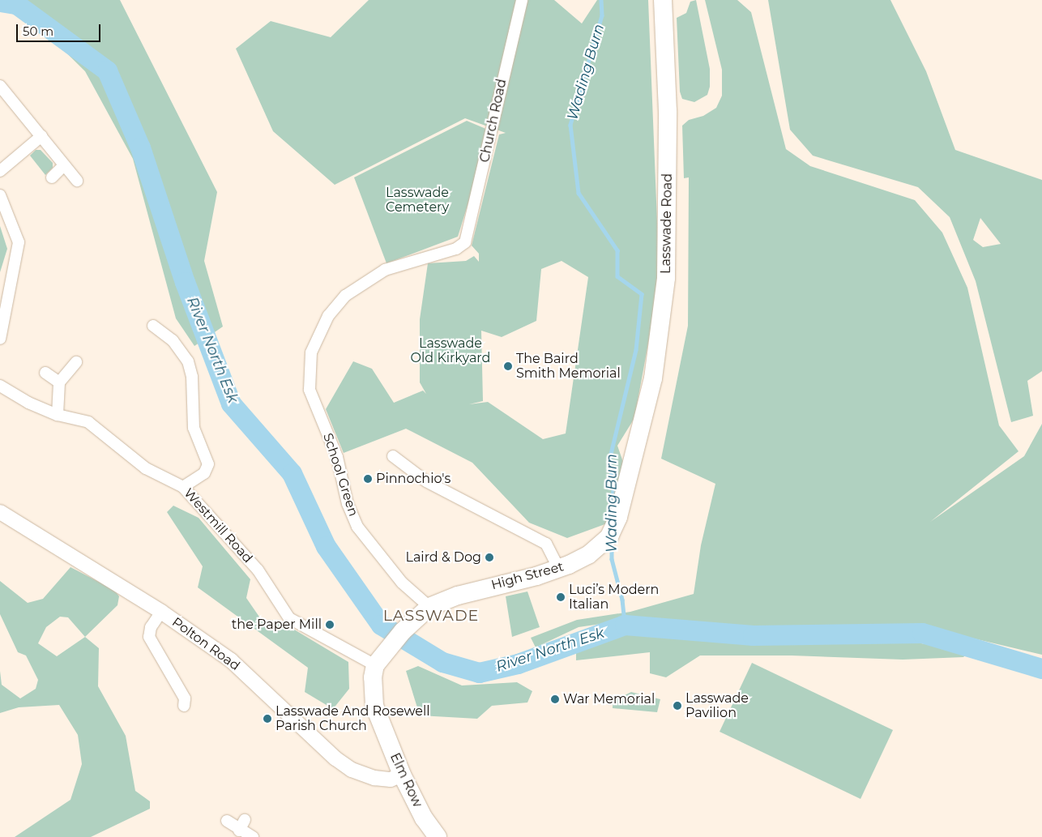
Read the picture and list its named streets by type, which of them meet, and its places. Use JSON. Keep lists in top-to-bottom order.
{
  "streets": {
    "main road": ["Lasswade Road", "High Street", "Elm Row"],
    "street": [
      "Church Road",
      "School Green",
      "Westmill Road",
      "Polton Road"
    ]
  },
  "crossings": [
    ["Church Road", "School Green"],
    ["Lasswade Road", "High Street"],
    ["School Green", "High Street"],
    ["Westmill Road", "High Street"],
    ["Westmill Road", "Elm Row"],
    ["High Street", "Elm Row"],
    ["Polton Road", "Elm Row"]
  ],
  "districts": ["LASSWADE"],
  "water": ["Wading Burn", "River North Esk"],
  "parks": ["Lasswade Cemetery", "Lasswade Old Kirkyard"],
  "places": [
    "The Baird Smith Memorial",
    "Pinnochio's",
    "Laird & Dog",
    "Luci’s Modern Italian",
    "the Paper Mill",
    "War Memorial",
    "Lasswade Pavilion",
    "Lasswade And Rosewell Parish Church"
  ],
  "scale_bar": "50 m"
}
